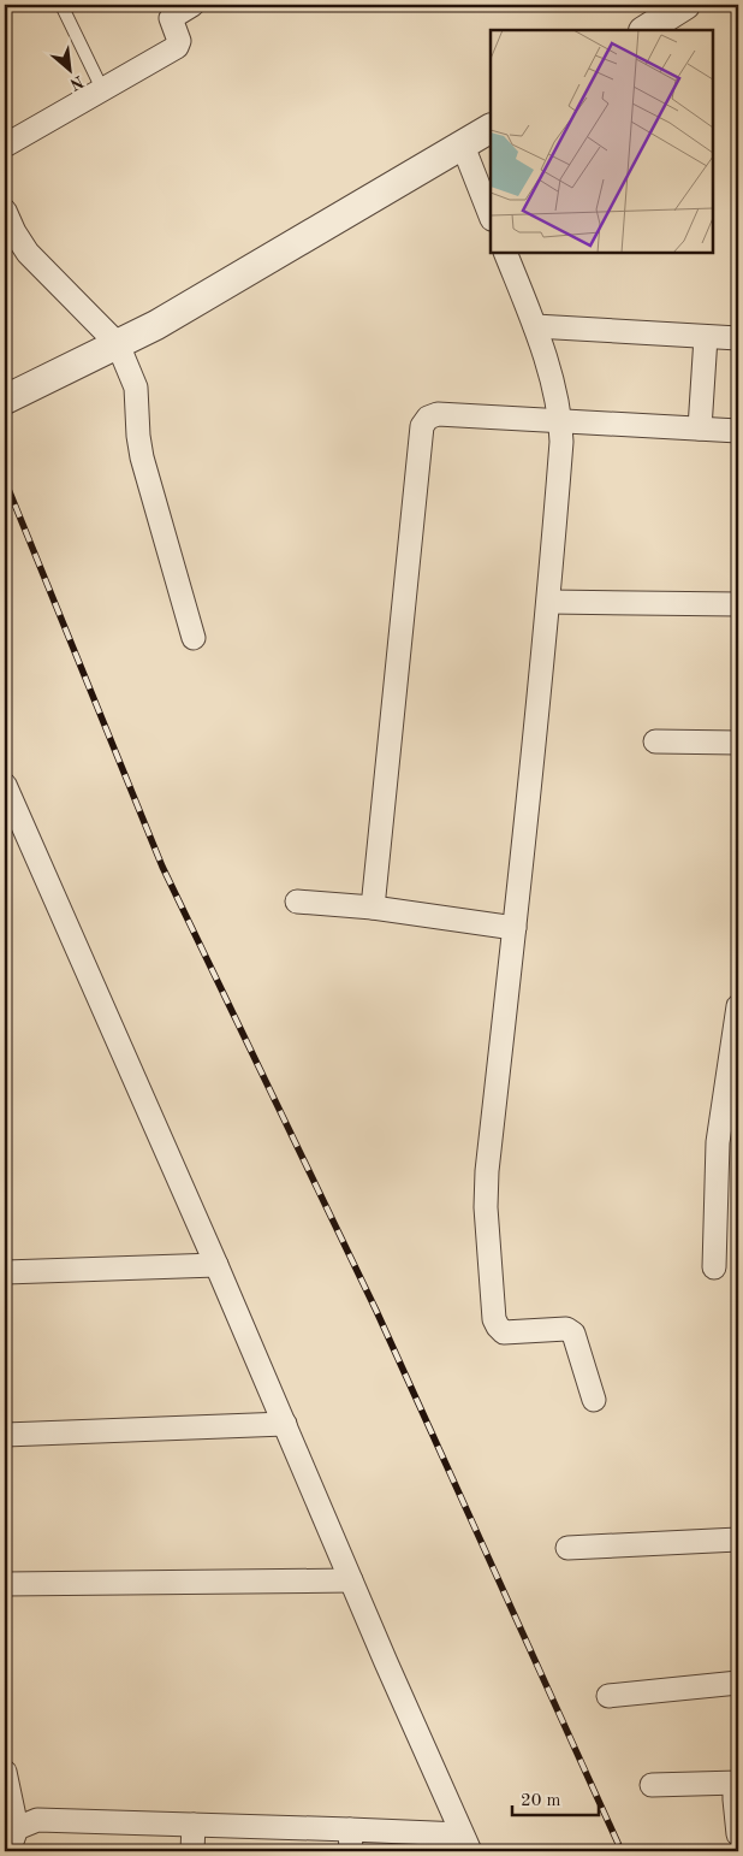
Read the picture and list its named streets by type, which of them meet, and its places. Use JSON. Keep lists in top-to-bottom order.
{
  "scale_bar": "20 m",
  "north": "bottom right"
}
